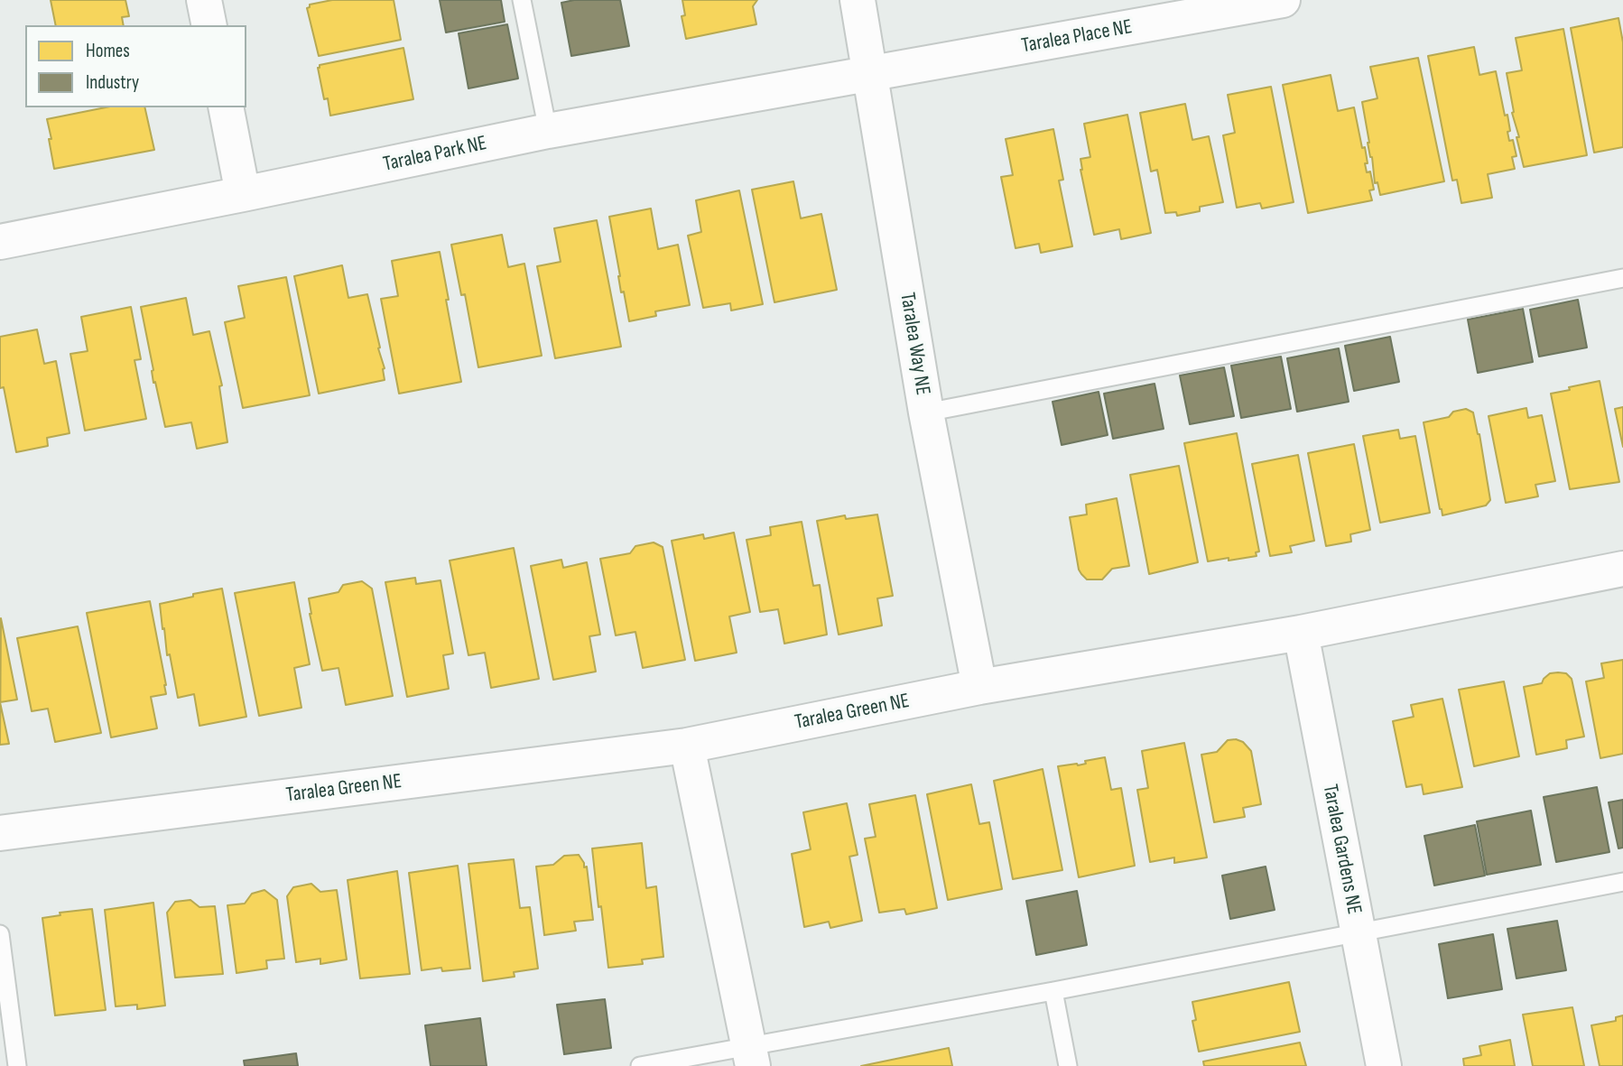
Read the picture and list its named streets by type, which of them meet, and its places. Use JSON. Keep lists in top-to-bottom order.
{
  "streets": {
    "street": [
      "Taralea Place NE",
      "Taralea Park NE",
      "Taralea Way NE",
      "Taralea Green NE",
      "Taralea Gardens NE"
    ]
  },
  "crossings": [
    ["Taralea Place NE", "Taralea Park NE"],
    ["Taralea Place NE", "Taralea Way NE"],
    ["Taralea Park NE", "Taralea Way NE"],
    ["Taralea Way NE", "Taralea Green NE"]
  ],
  "legend": ["Homes", "Industry"]
}
